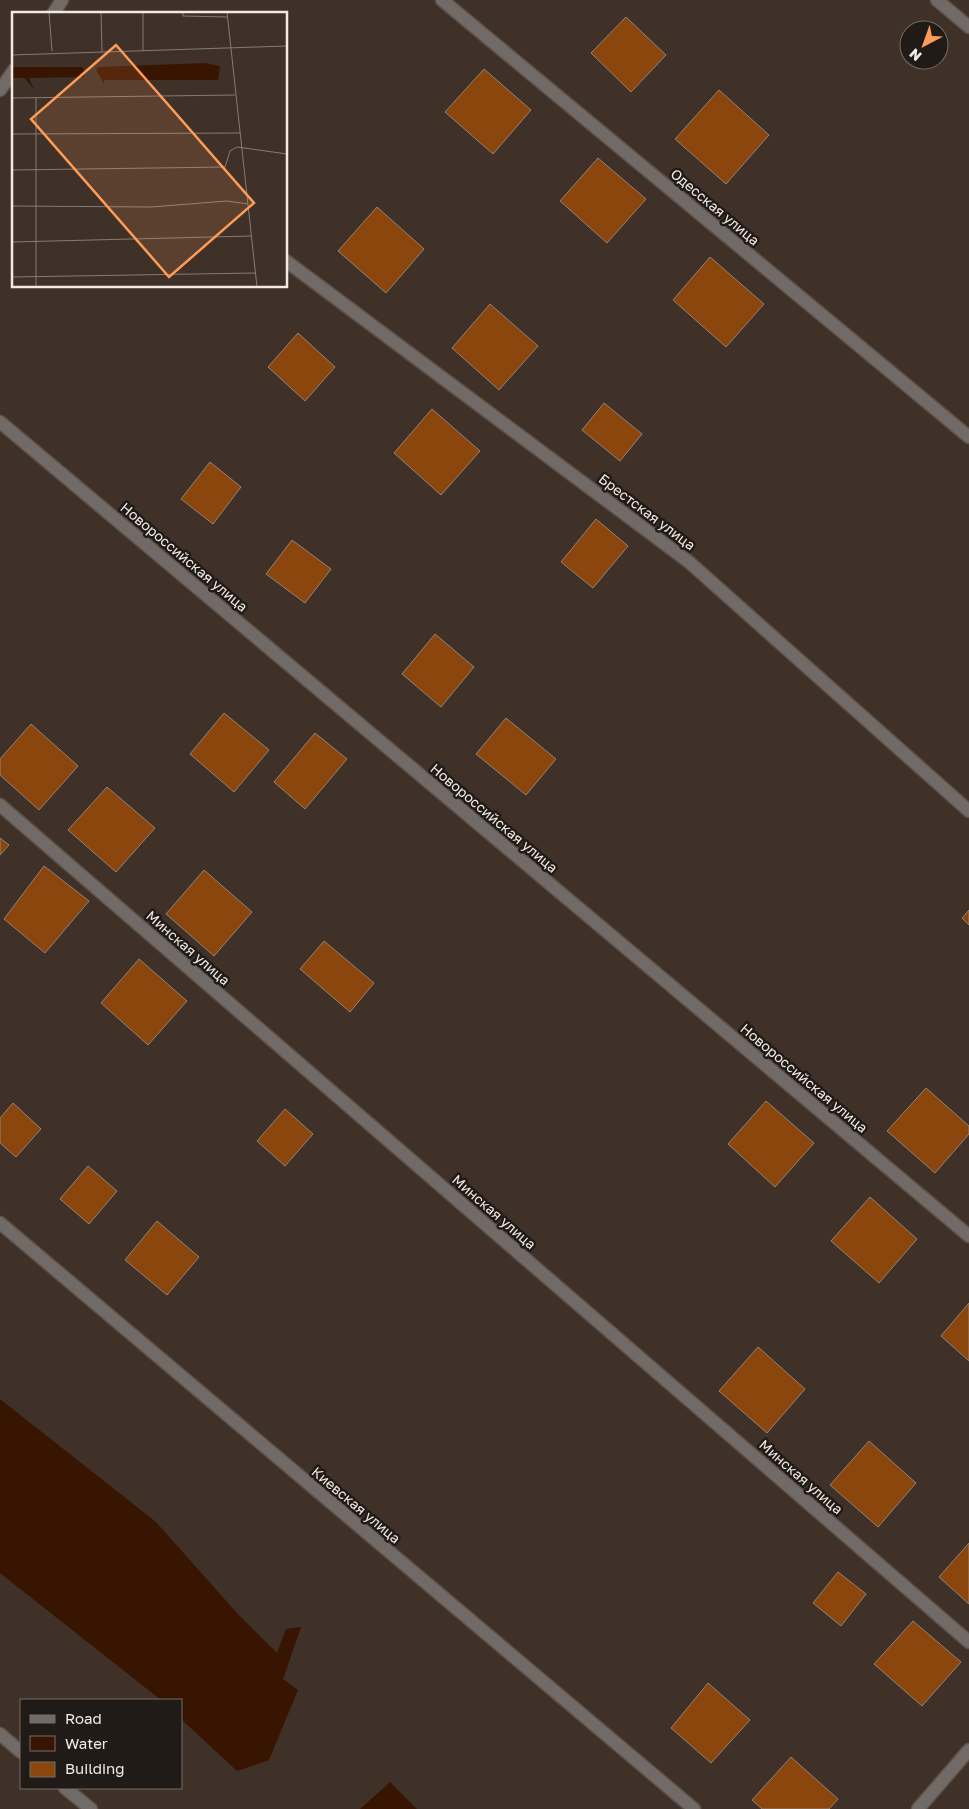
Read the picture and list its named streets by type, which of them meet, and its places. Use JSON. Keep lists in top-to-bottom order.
{
  "streets": {
    "street": [
      "Одесская улица",
      "Брестская улица",
      "Новороссийская улица",
      "Минская улица",
      "Киевская улица"
    ]
  },
  "legend": ["Road", "Water", "Building"],
  "north": "bottom left"
}
